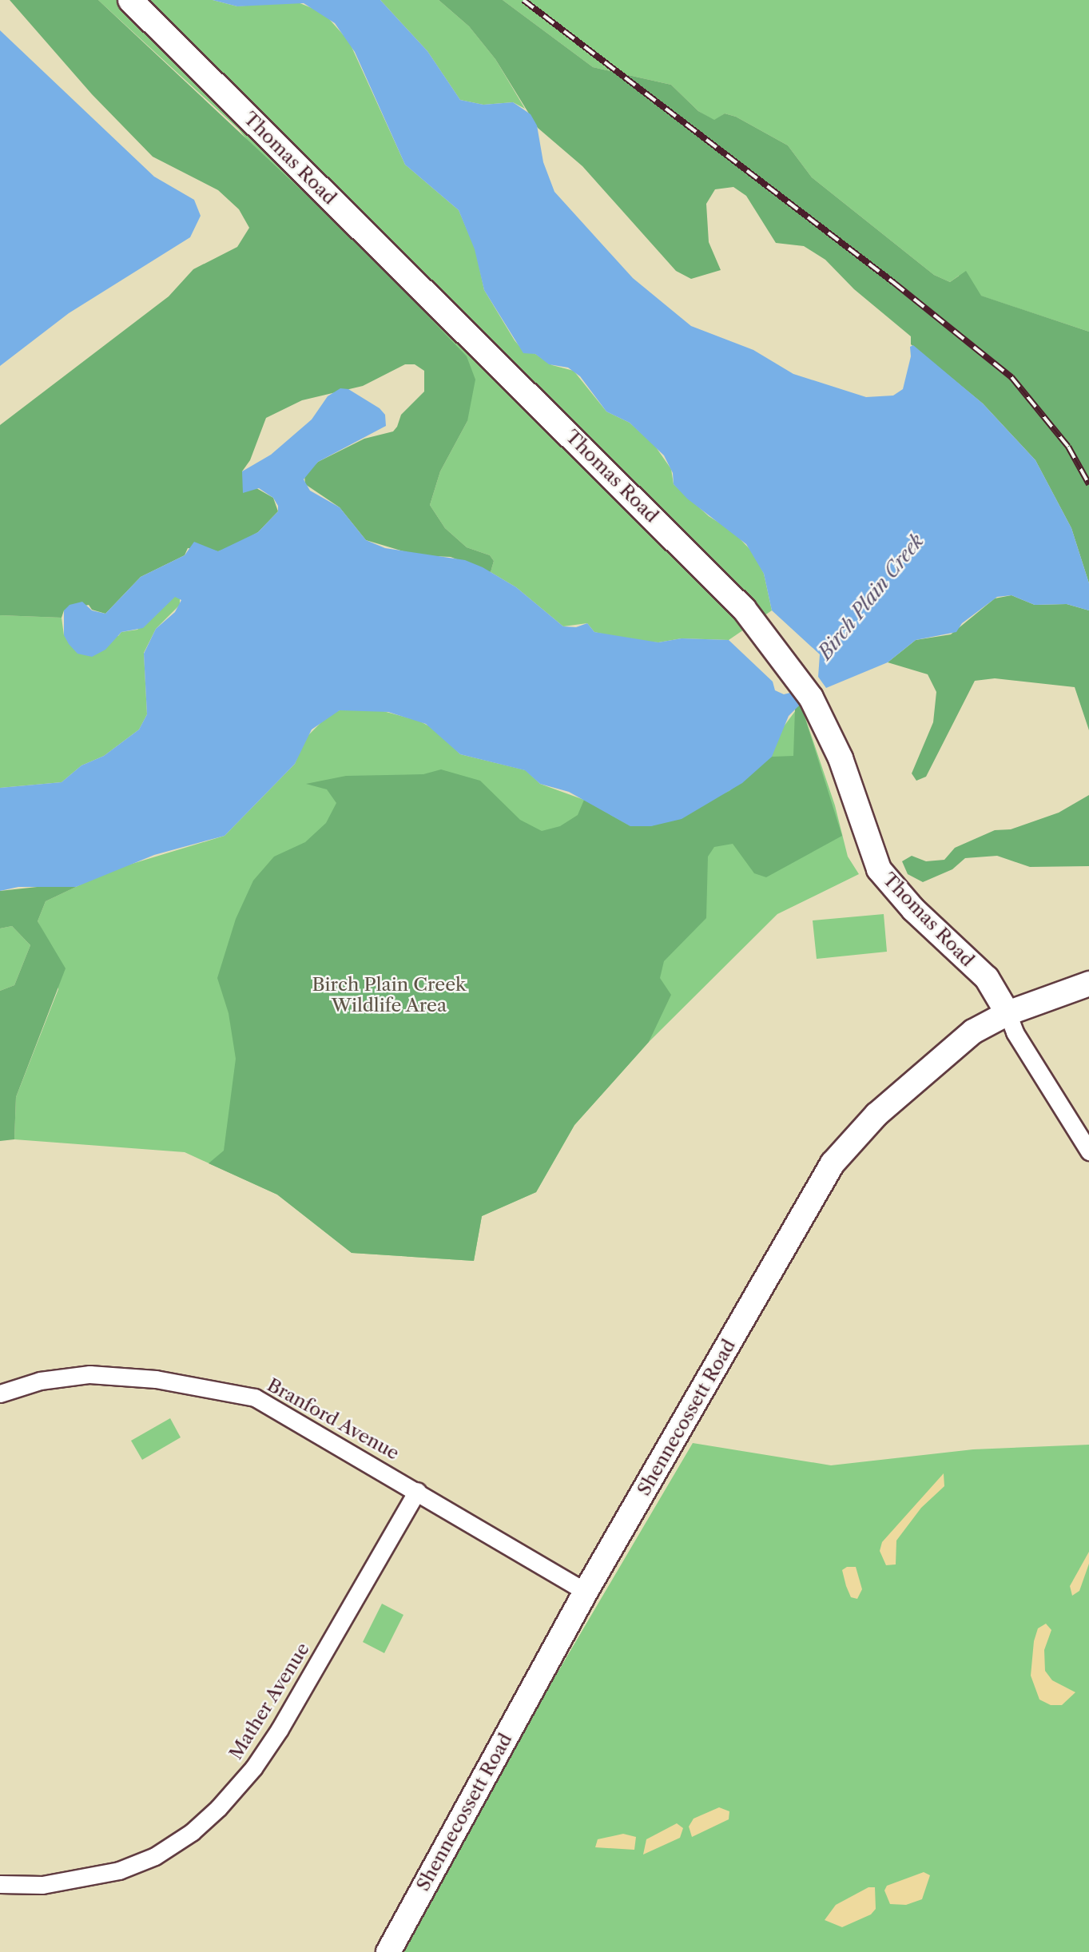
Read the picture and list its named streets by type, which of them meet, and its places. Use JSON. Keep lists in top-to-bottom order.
{
  "streets": {
    "main road": ["Thomas Road", "Shennecossett Road"],
    "street": ["Branford Avenue", "Mather Avenue"]
  },
  "crossings": [
    ["Thomas Road", "Shennecossett Road"],
    ["Shennecossett Road", "Branford Avenue"],
    ["Branford Avenue", "Mather Avenue"]
  ],
  "water": ["Birch Plain Creek"],
  "parks": ["Birch Plain Creek Wildlife Area"]
}
